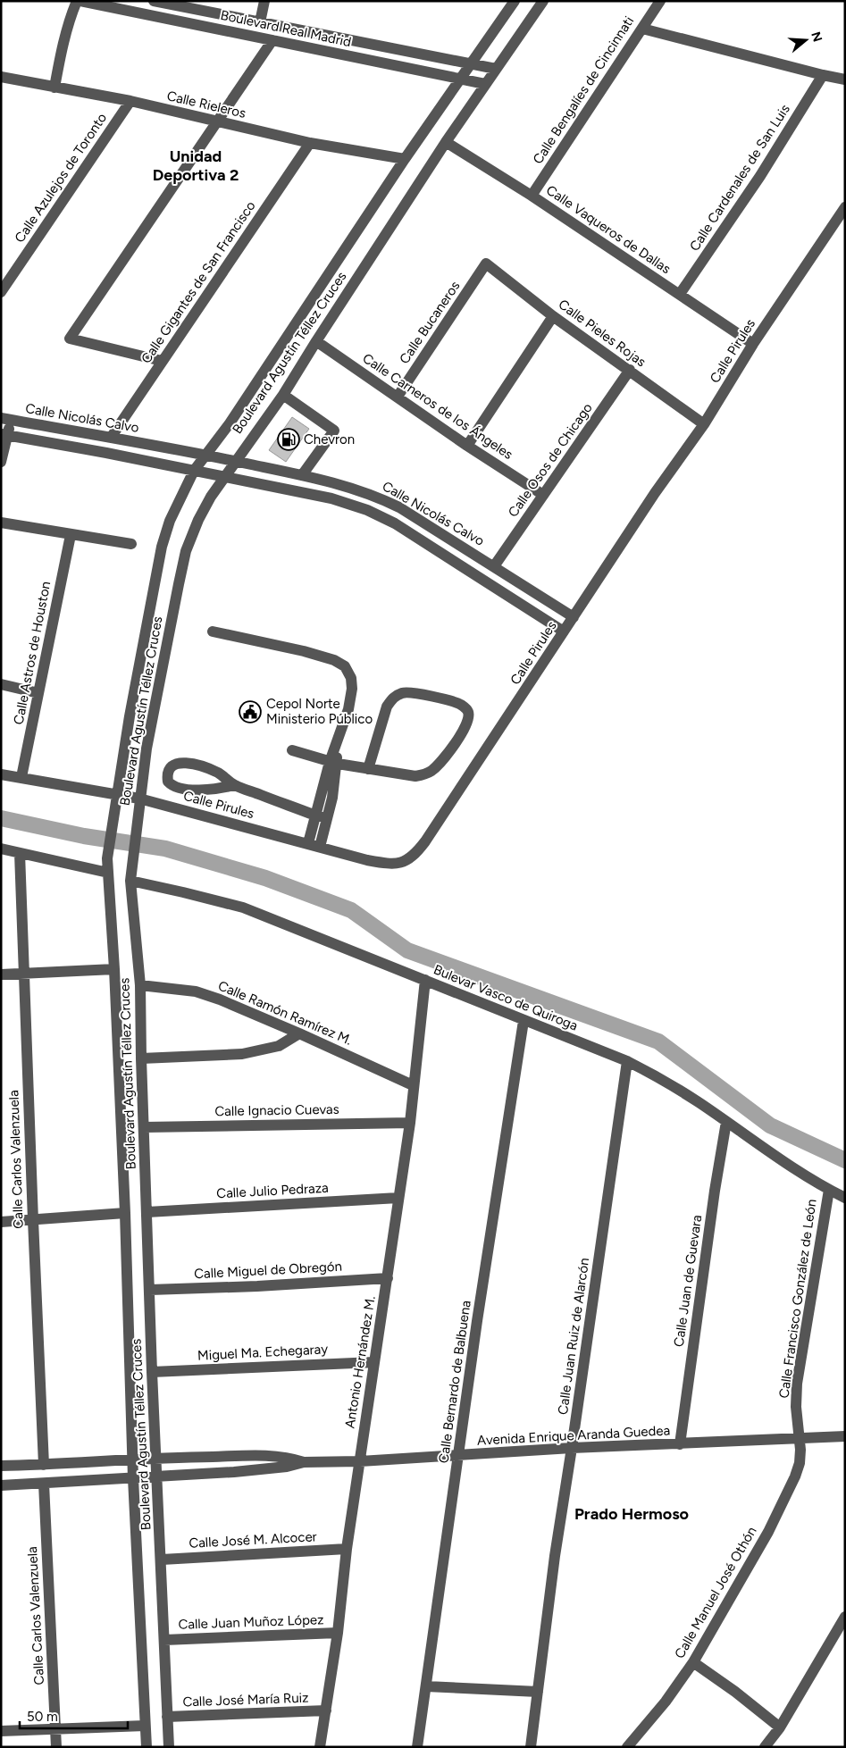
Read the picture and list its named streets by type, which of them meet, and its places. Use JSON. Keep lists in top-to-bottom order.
{
  "streets": {
    "street": [
      "Boulevard Real Madrid",
      "Calle Bengalíes de Cincinnati",
      "Calle Rieleros",
      "Calle Azulejos de Toronto",
      "Calle Cardenales de San Luis",
      "Calle Vaqueros de Dallas",
      "Calle Gigantes de San Francisco",
      "Calle Bucaneros",
      "Calle Pieles Rojas",
      "Calle Pirules",
      "Boulevard Agustín Téllez Cruces",
      "Calle Carneros de los Ángeles",
      "Calle Nicolás Calvo",
      "Calle Osos de Chicago",
      "Calle Astros de Houston",
      "Bulevar Vasco de Quiroga",
      "Calle Ramón Ramírez M.",
      "Calle Ignacio Cuevas",
      "Calle Carlos Valenzuela",
      "Calle Julio Pedraza",
      "Calle Miguel de Obregón",
      "Calle Juan de Guevara",
      "Calle Francisco González de León",
      "Calle Juan Ruiz de Alarcón",
      "Miguel Ma. Echegaray",
      "Antonio Hernández M.",
      "Calle Bernardo de Balbuena",
      "Avenida Enrique Aranda Guedea",
      "Calle José M. Alcocer",
      "Calle Manuel José Othón",
      "Calle Juan Muñoz López",
      "Calle José María Ruiz"
    ]
  },
  "crossings": [
    ["Boulevard Real Madrid", "Boulevard Agustín Téllez Cruces"],
    ["Calle Bengalíes de Cincinnati", "Calle Vaqueros de Dallas"],
    ["Calle Rieleros", "Calle Azulejos de Toronto"],
    ["Calle Rieleros", "Calle Gigantes de San Francisco"],
    ["Calle Rieleros", "Boulevard Agustín Téllez Cruces"],
    ["Calle Cardenales de San Luis", "Calle Vaqueros de Dallas"],
    ["Calle Vaqueros de Dallas", "Calle Pirules"],
    ["Calle Vaqueros de Dallas", "Boulevard Agustín Téllez Cruces"],
    ["Calle Gigantes de San Francisco", "Calle Nicolás Calvo"],
    ["Calle Bucaneros", "Calle Pieles Rojas"],
    ["Calle Bucaneros", "Calle Carneros de los Ángeles"],
    ["Calle Pieles Rojas", "Calle Pirules"],
    ["Calle Pieles Rojas", "Calle Osos de Chicago"],
    ["Calle Pirules", "Boulevard Agustín Téllez Cruces"],
    ["Calle Pirules", "Calle Nicolás Calvo"],
    ["Calle Pirules", "Calle Astros de Houston"],
    ["Boulevard Agustín Téllez Cruces", "Calle Carneros de los Ángeles"],
    ["Boulevard Agustín Téllez Cruces", "Calle Nicolás Calvo"],
    ["Boulevard Agustín Téllez Cruces", "Bulevar Vasco de Quiroga"],
    ["Boulevard Agustín Téllez Cruces", "Calle Ramón Ramírez M."],
    ["Boulevard Agustín Téllez Cruces", "Calle Ignacio Cuevas"],
    ["Boulevard Agustín Téllez Cruces", "Calle Julio Pedraza"],
    ["Boulevard Agustín Téllez Cruces", "Calle Miguel de Obregón"],
    ["Boulevard Agustín Téllez Cruces", "Miguel Ma. Echegaray"],
    ["Boulevard Agustín Téllez Cruces", "Avenida Enrique Aranda Guedea"],
    ["Boulevard Agustín Téllez Cruces", "Calle José M. Alcocer"],
    ["Boulevard Agustín Téllez Cruces", "Calle Juan Muñoz López"],
    ["Boulevard Agustín Téllez Cruces", "Calle José María Ruiz"],
    ["Calle Carneros de los Ángeles", "Calle Osos de Chicago"],
    ["Calle Nicolás Calvo", "Calle Osos de Chicago"],
    ["Bulevar Vasco de Quiroga", "Calle Juan de Guevara"],
    ["Bulevar Vasco de Quiroga", "Calle Francisco González de León"],
    ["Bulevar Vasco de Quiroga", "Calle Juan Ruiz de Alarcón"],
    ["Bulevar Vasco de Quiroga", "Antonio Hernández M."],
    ["Bulevar Vasco de Quiroga", "Calle Bernardo de Balbuena"],
    ["Calle Ramón Ramírez M.", "Antonio Hernández M."],
    ["Calle Ignacio Cuevas", "Antonio Hernández M."],
    ["Calle Carlos Valenzuela", "Avenida Enrique Aranda Guedea"],
    ["Calle Julio Pedraza", "Antonio Hernández M."],
    ["Calle Miguel de Obregón", "Antonio Hernández M."],
    ["Calle Juan de Guevara", "Avenida Enrique Aranda Guedea"],
    ["Calle Francisco González de León", "Avenida Enrique Aranda Guedea"],
    ["Calle Francisco González de León", "Calle Manuel José Othón"],
    ["Calle Juan Ruiz de Alarcón", "Avenida Enrique Aranda Guedea"],
    ["Miguel Ma. Echegaray", "Antonio Hernández M."],
    ["Antonio Hernández M.", "Avenida Enrique Aranda Guedea"],
    ["Antonio Hernández M.", "Calle José M. Alcocer"],
    ["Antonio Hernández M.", "Calle Juan Muñoz López"],
    ["Antonio Hernández M.", "Calle José María Ruiz"],
    ["Calle Bernardo de Balbuena", "Avenida Enrique Aranda Guedea"],
    ["Avenida Enrique Aranda Guedea", "Calle Manuel José Othón"]
  ],
  "districts": ["Unidad Deportiva 2", "Prado Hermoso"],
  "places": {
    "fuel station": ["Chevron"],
    "public building": ["Cepol Norte Ministerio Público"]
  },
  "scale_bar": "50 m",
  "north": "right"
}
